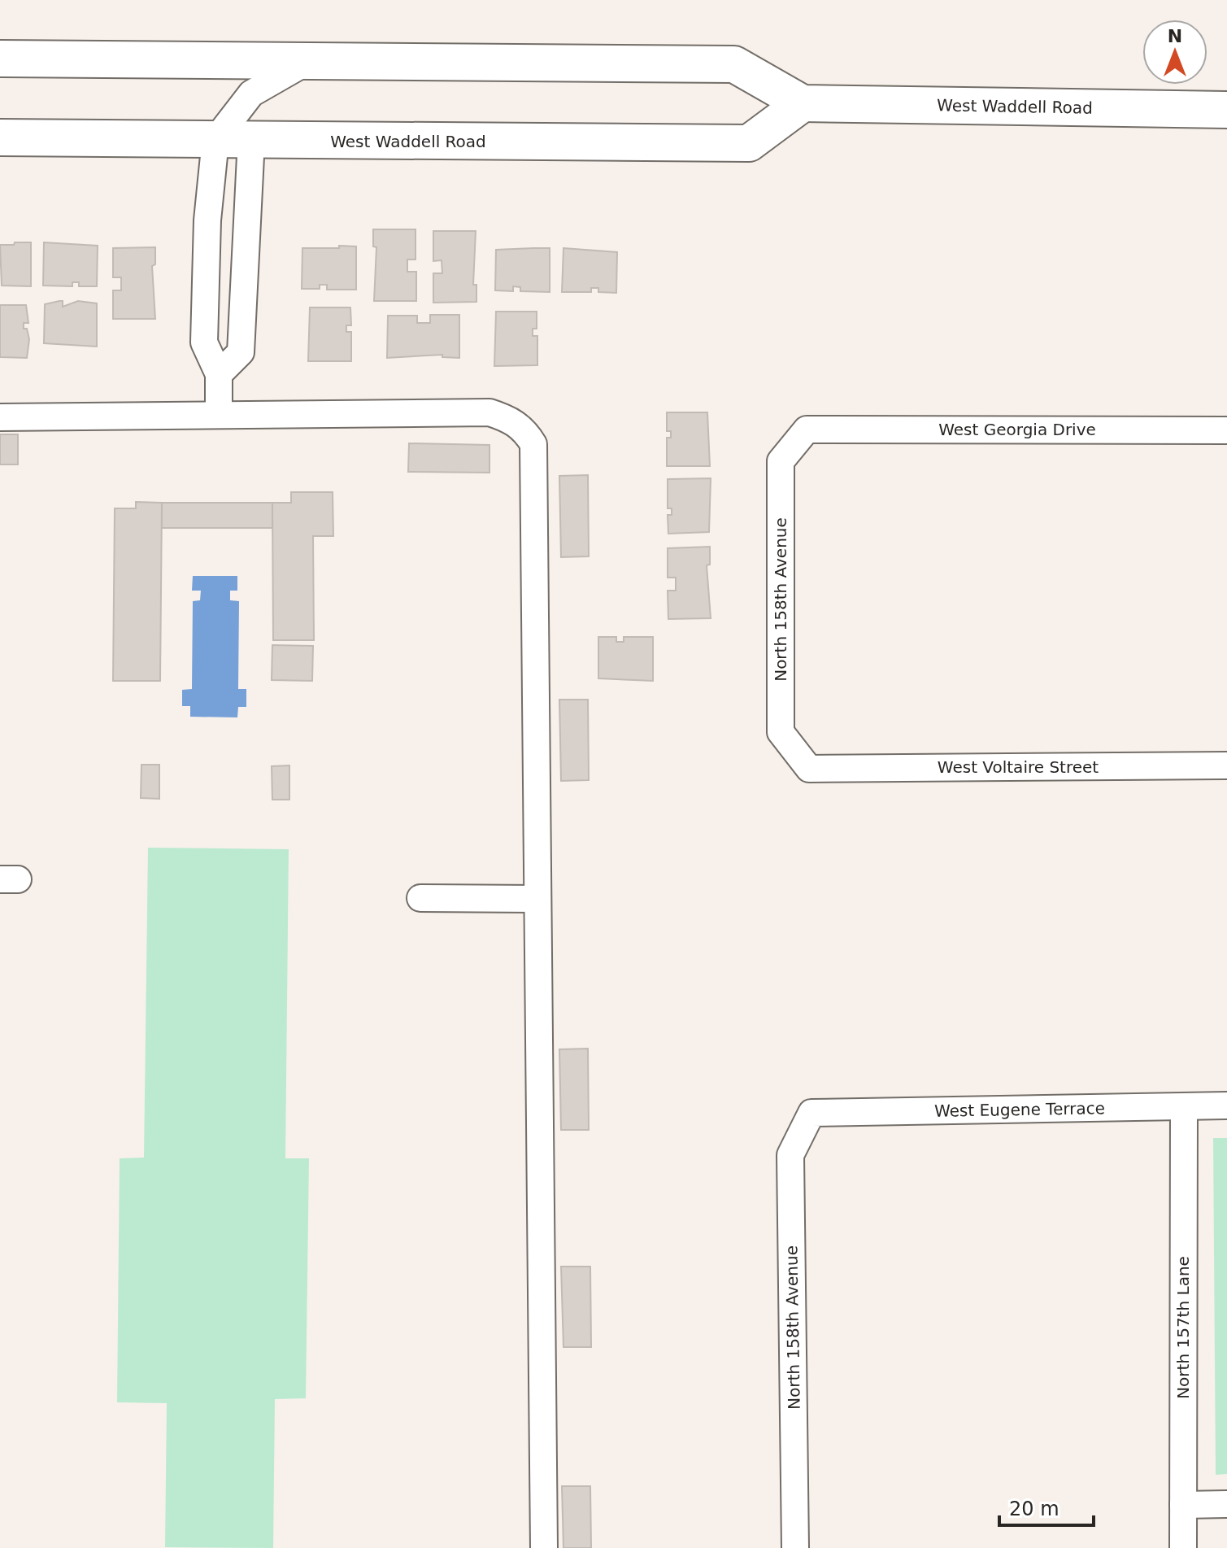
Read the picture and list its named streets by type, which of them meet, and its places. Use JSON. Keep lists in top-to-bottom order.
{
  "streets": {
    "main road": ["West Waddell Road"],
    "street": [
      "West Georgia Drive",
      "North 158th Avenue",
      "West Voltaire Street",
      "West Eugene Terrace",
      "North 157th Lane"
    ]
  },
  "crossings": [
    ["West Georgia Drive", "North 158th Avenue"],
    ["North 158th Avenue", "West Voltaire Street"],
    ["North 158th Avenue", "West Eugene Terrace"],
    ["West Eugene Terrace", "North 157th Lane"]
  ],
  "scale_bar": "20 m",
  "north": "top"
}
